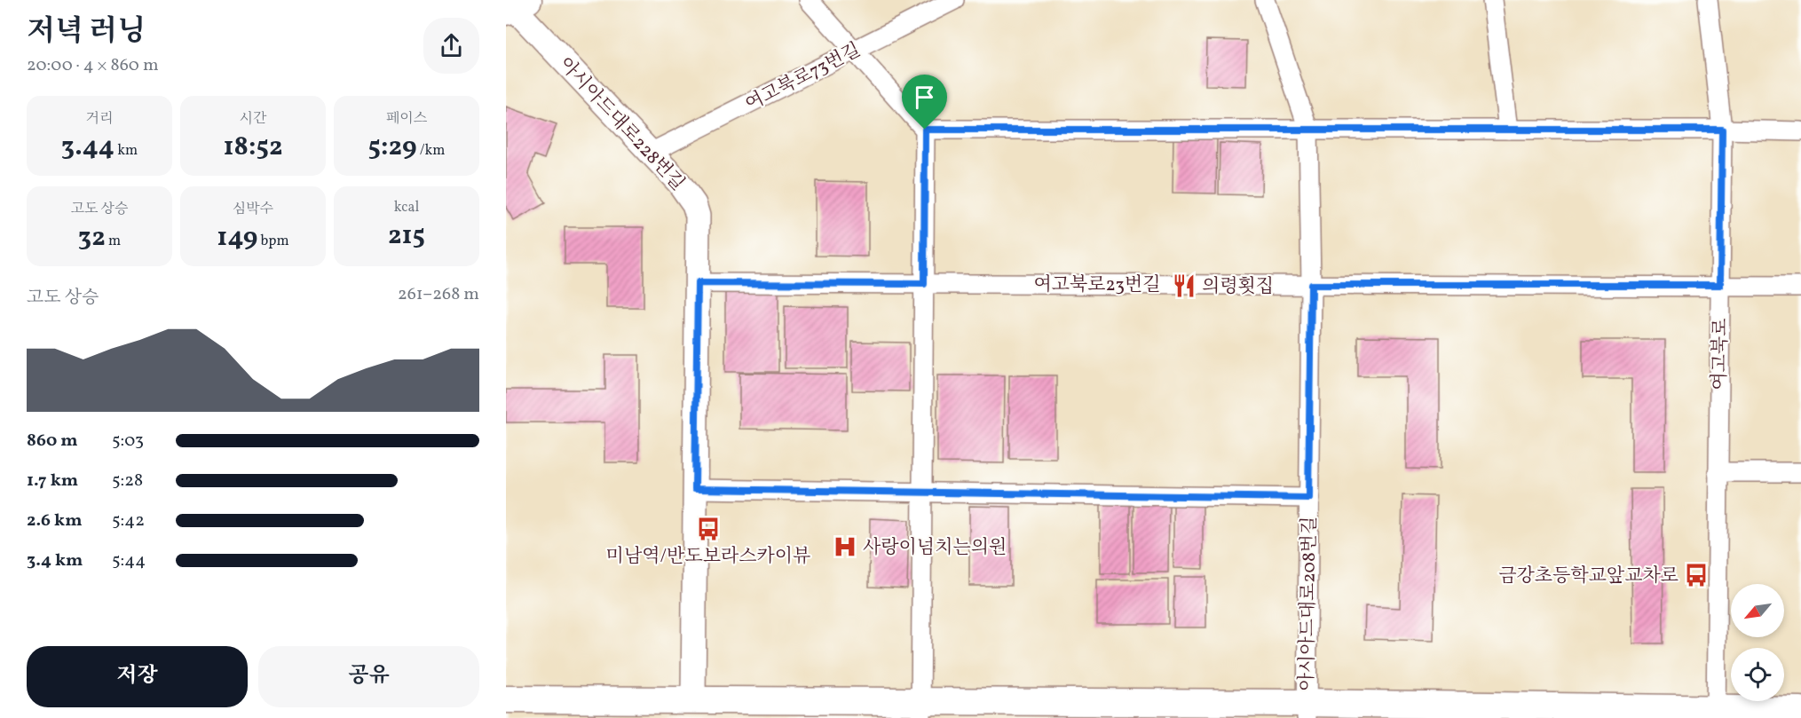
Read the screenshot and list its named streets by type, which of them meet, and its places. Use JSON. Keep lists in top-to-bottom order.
{
  "streets": {
    "street": [
      "여고북로73번길",
      "아시아드대로228번길",
      "여고북로23번길",
      "여고북로",
      "아시아드대로208번길"
    ]
  },
  "crossings": [
    ["여고북로73번길", "아시아드대로228번길"],
    ["아시아드대로228번길", "여고북로23번길"],
    ["여고북로23번길", "여고북로"],
    ["여고북로23번길", "아시아드대로208번길"]
  ],
  "places": {
    "restaurant": ["의령횟집"],
    "bus stop": ["미남역/반도보라스카이뷰", "금강초등학교앞교차로"],
    "hospital": ["사랑이넘치는의원"]
  },
  "north": "bottom left",
  "page": {
    "heading": ["저녁 러닝", "20:00 · 4 × 860 m"],
    "stats": [
      ["거리", "3.44 km"],
      ["시간", "18:52"],
      ["페이스", "5:29 /km"],
      ["고도 상승", "32 m"],
      ["심박수", "149 bpm"],
      ["kcal", "215"]
    ],
    "chart": ["고도 상승", "261–268 m"],
    "list": [
      {
        "name": "860 m",
        "note": "5:03"
      },
      {
        "name": "1.7 km",
        "note": "5:28"
      },
      {
        "name": "2.6 km",
        "note": "5:42"
      },
      {
        "name": "3.4 km",
        "note": "5:44"
      }
    ],
    "buttons": ["저장", "공유"]
  }
}
